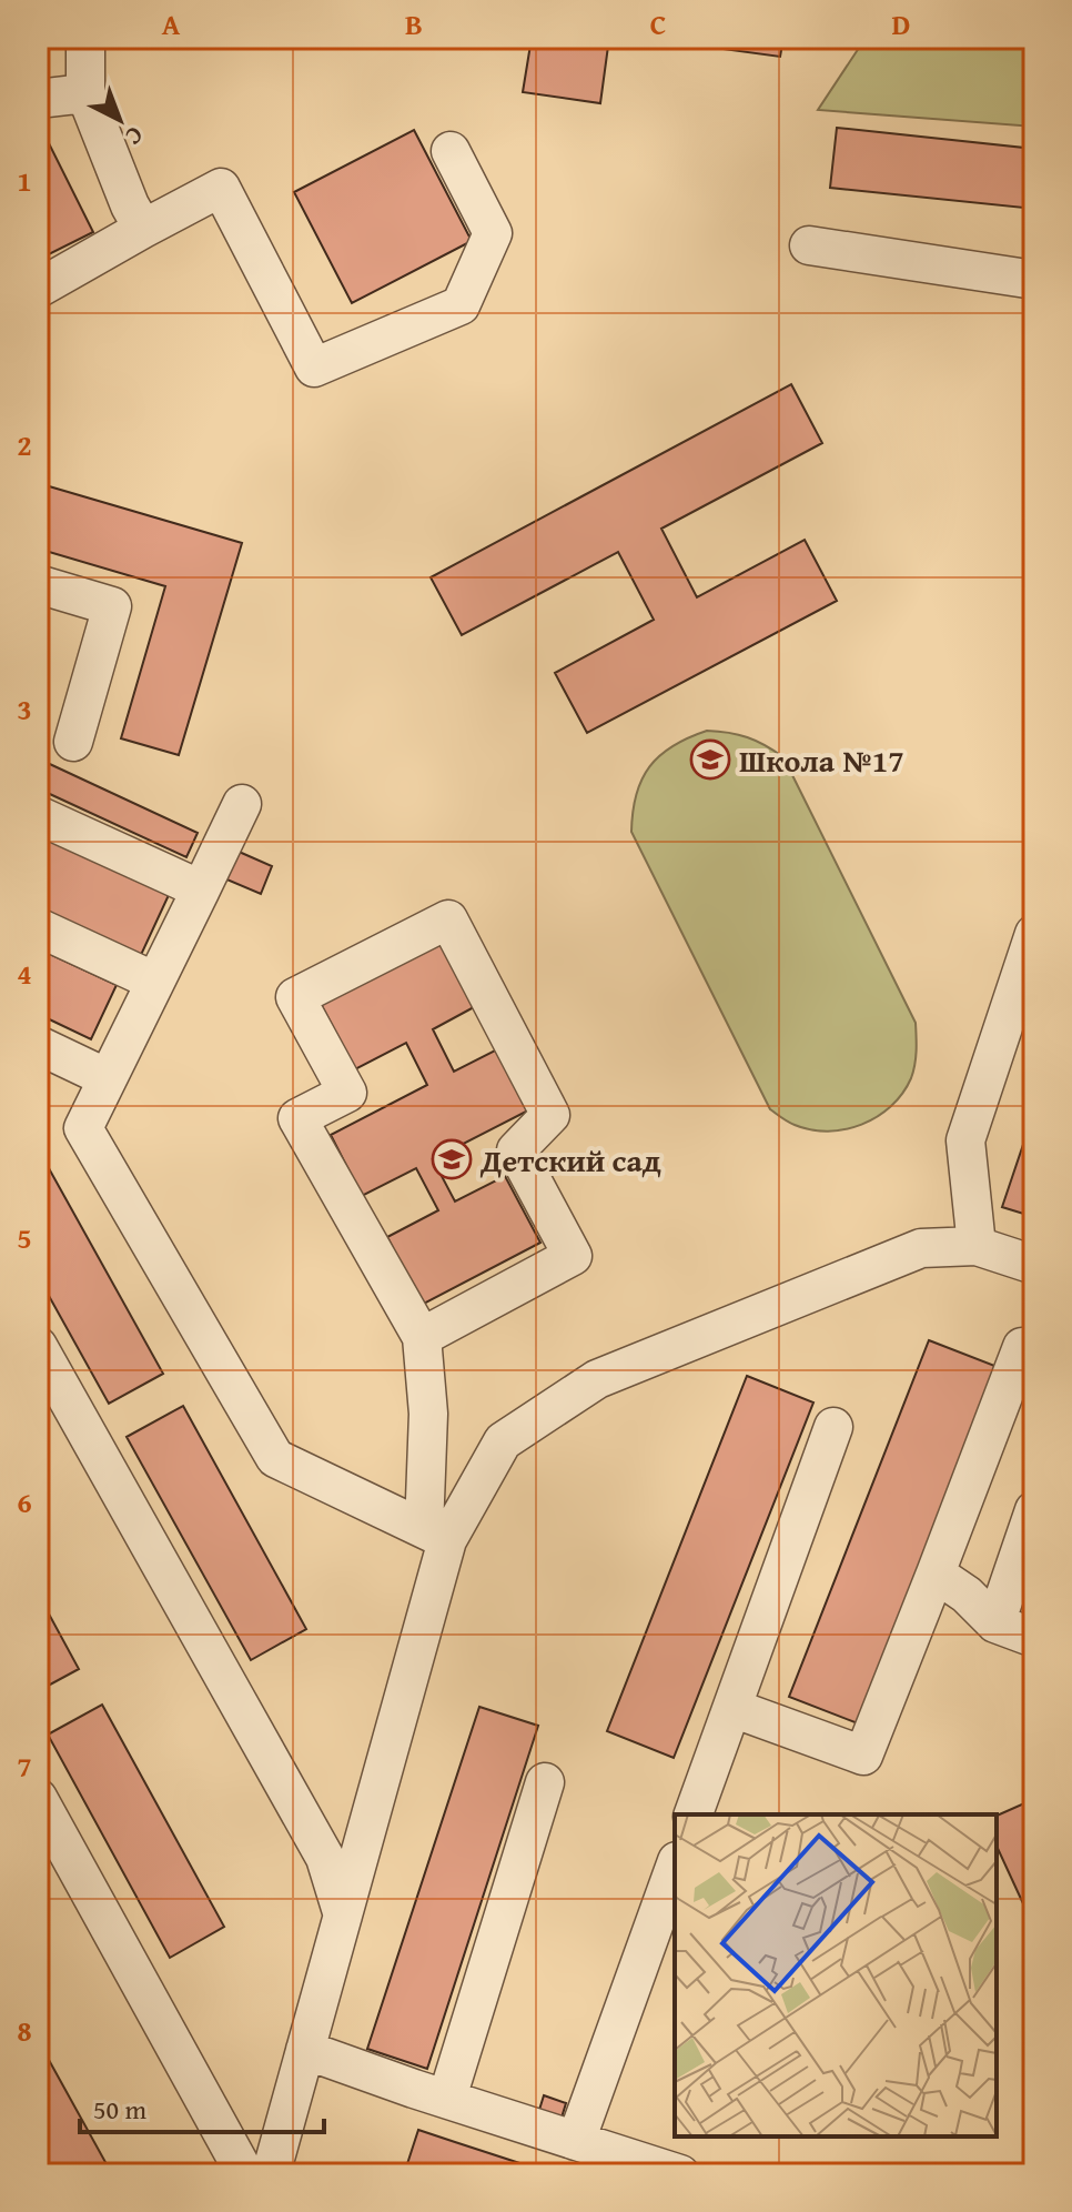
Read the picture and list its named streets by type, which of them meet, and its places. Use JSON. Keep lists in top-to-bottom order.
{
  "places": {
    "school or university": ["Школа №17", "Детский сад"]
  },
  "scale_bar": "50 m",
  "north": "bottom right",
  "grid": {
    "columns": [
      "A",
      "B",
      "C",
      "D"
    ],
    "rows": [
      "1",
      "2",
      "3",
      "4",
      "5",
      "6",
      "7",
      "8"
    ]
  }
}
